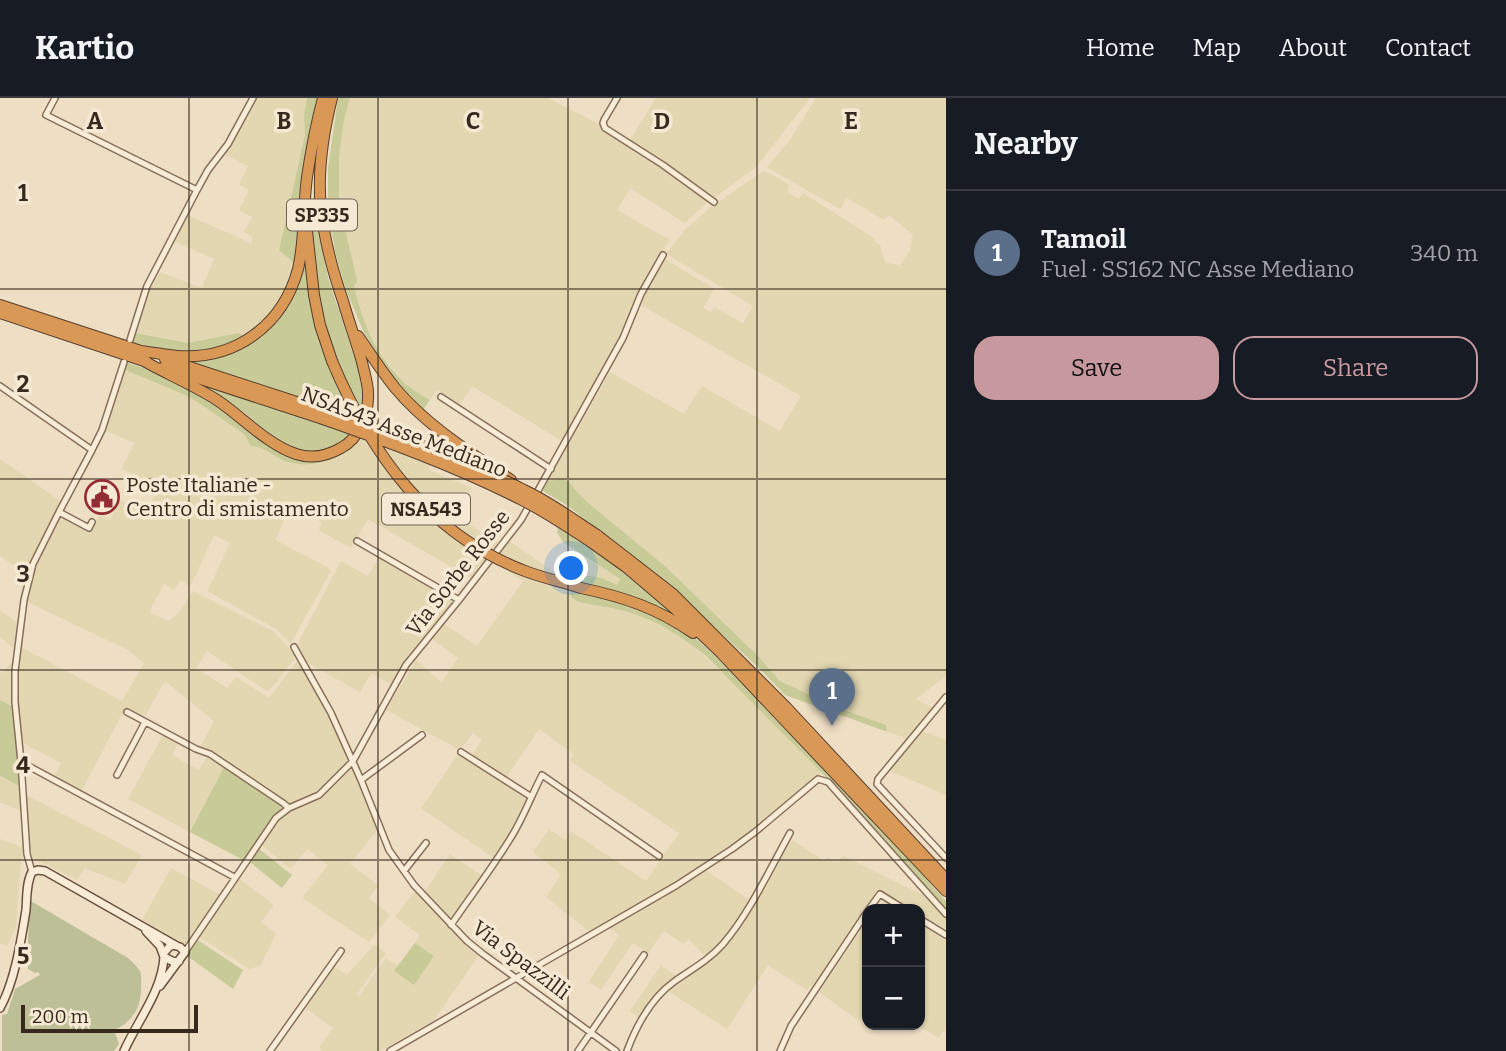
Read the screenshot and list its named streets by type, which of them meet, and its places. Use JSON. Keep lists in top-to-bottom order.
{
  "streets": {
    "highway": ["SP335", "NSA543 Asse Mediano", "NSA543"],
    "street": ["Via Sorbe Rosse", "Via Spazzilli"]
  },
  "crossings": [
    ["SP335", "NSA543"],
    ["NSA543 Asse Mediano", "NSA543"]
  ],
  "places": {
    "public building": ["Poste Italiane - Centro di smistamento"]
  },
  "scale_bar": "200 m",
  "page": {
    "header": "Kartio",
    "nav": [
      "Home",
      "Map",
      "About",
      "Contact"
    ],
    "heading": "Nearby",
    "list": [
      {
        "mark": "1",
        "name": "Tamoil",
        "note": "Fuel · SS162 NC Asse Mediano",
        "value": "340 m"
      }
    ],
    "buttons": ["Save", "Share"],
    "pins": "1",
    "map_buttons": ["+", "−"],
    "scale": "200 m"
  },
  "grid": {
    "columns": [
      "A",
      "B",
      "C",
      "D",
      "E"
    ],
    "rows": [
      "1",
      "2",
      "3",
      "4",
      "5"
    ]
  }
}
